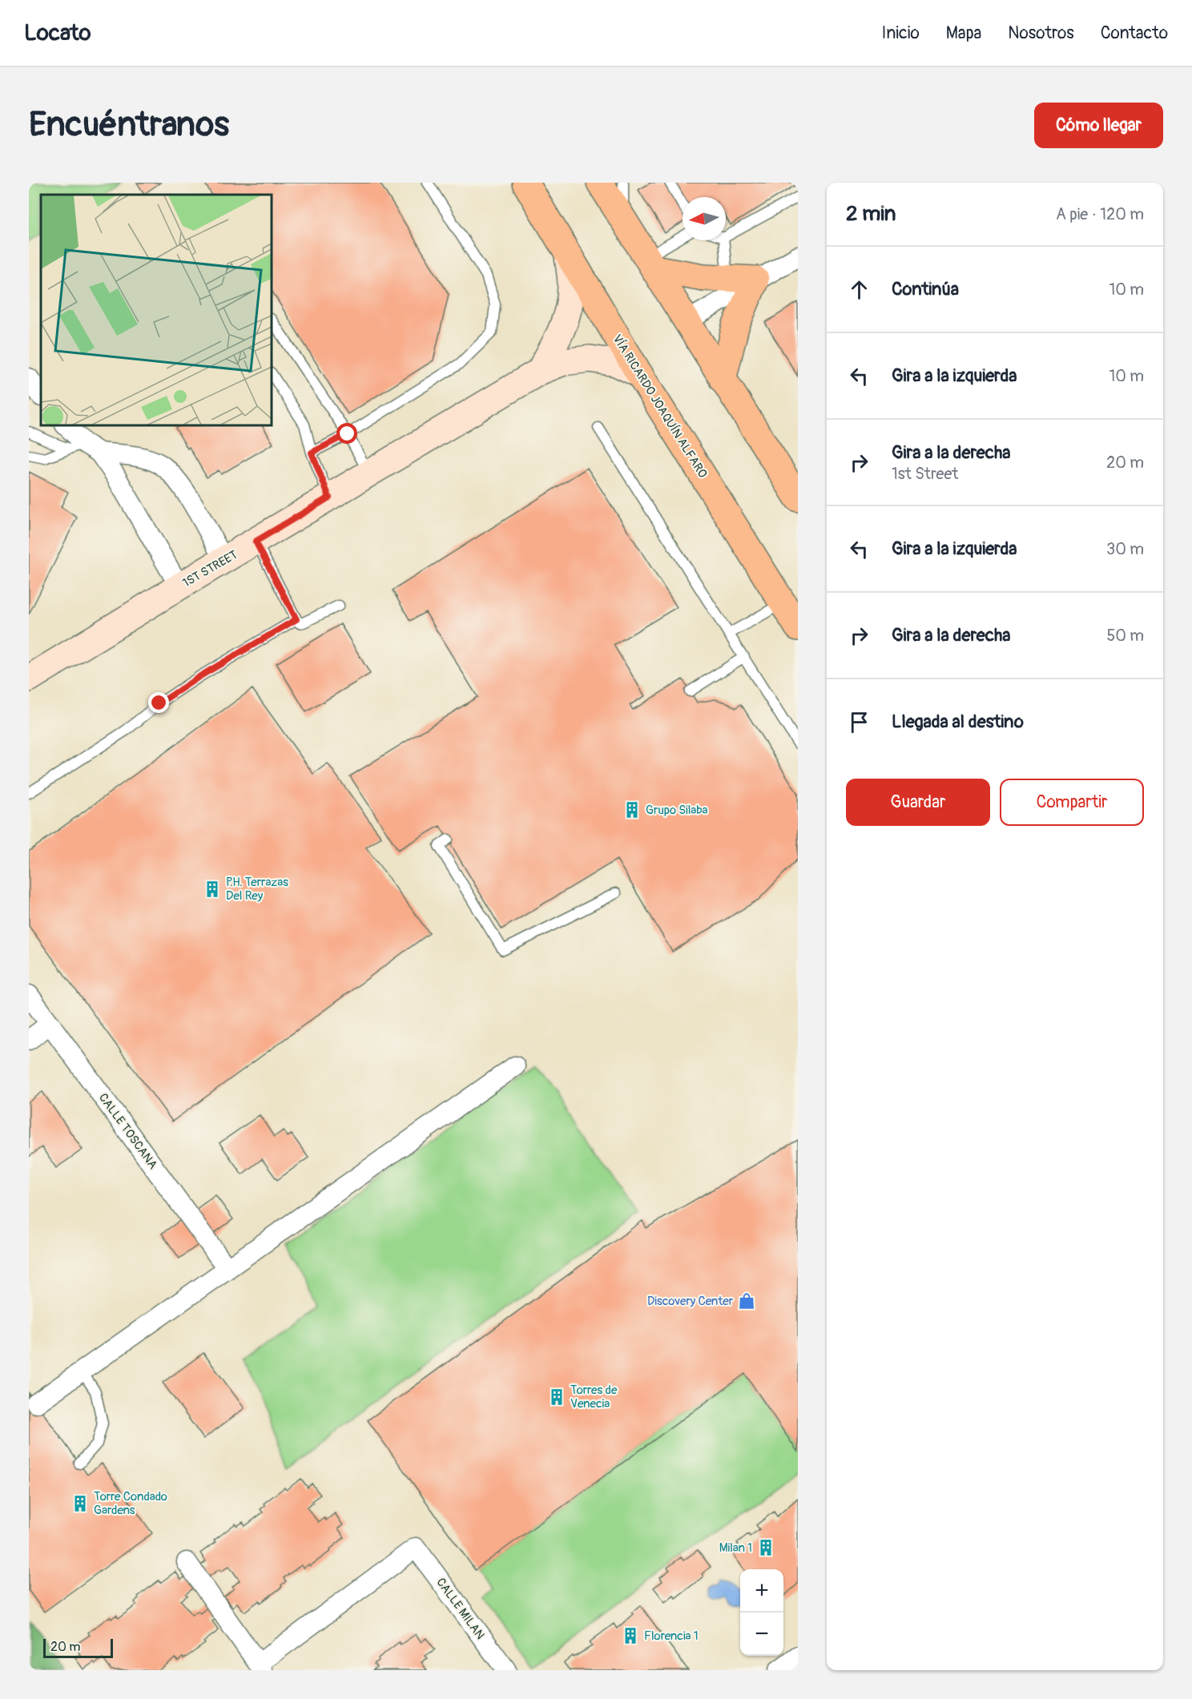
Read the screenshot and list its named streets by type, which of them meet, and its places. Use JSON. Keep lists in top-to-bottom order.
{
  "streets": {
    "main road": ["VÍA RICARDO JOAQUÍN ALFARO"],
    "street": ["1ST STREET", "CALLE TOSCANA", "CALLE MILAN"]
  },
  "crossings": [
    ["VÍA RICARDO JOAQUÍN ALFARO", "1ST STREET"]
  ],
  "places": {
    "building": [
      "Grupo Silaba",
      "P.H. Terrazas Del Rey",
      "Torres de Venecia",
      "Torre Condado Gardens",
      "Milan 1",
      "Florencia 1"
    ],
    "shop": ["Discovery Center"]
  },
  "scale_bar": "20 m",
  "north": "left",
  "page": {
    "header": "Locato",
    "nav": [
      "Inicio",
      "Mapa",
      "Nosotros",
      "Contacto"
    ],
    "buttons": [
      "Cómo llegar",
      ["Guardar", "Compartir"]
    ],
    "title": "Encuéntranos",
    "heading": ["2 min", "A pie · 120 m"],
    "list": [
      ["Continúa", "10 m"],
      ["Gira a la izquierda", "10 m"],
      ["Gira a la derecha", "1st Street", "20 m"],
      ["Gira a la izquierda", "30 m"],
      ["Gira a la derecha", "50 m"],
      "Llegada al destino"
    ],
    "map_buttons": ["+", "−"],
    "scale": "20 m"
  }
}
